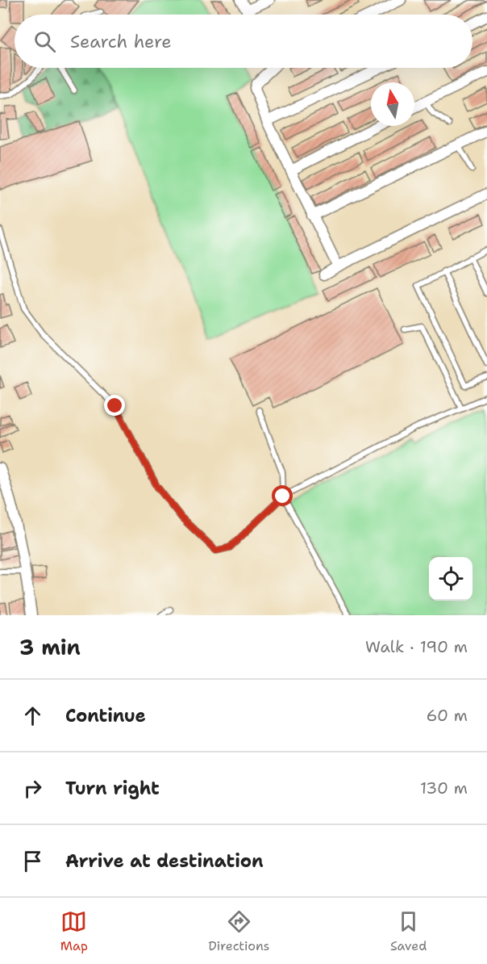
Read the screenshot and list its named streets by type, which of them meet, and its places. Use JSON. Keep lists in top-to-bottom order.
{
  "north": "top",
  "page": {
    "search": "Search here",
    "heading": ["3 min", "Walk · 190 m"],
    "list": [
      ["Continue", "60 m"],
      ["Turn right", "130 m"],
      "Arrive at destination"
    ],
    "nav": ["Map", "Directions", "Saved"]
  }
}
